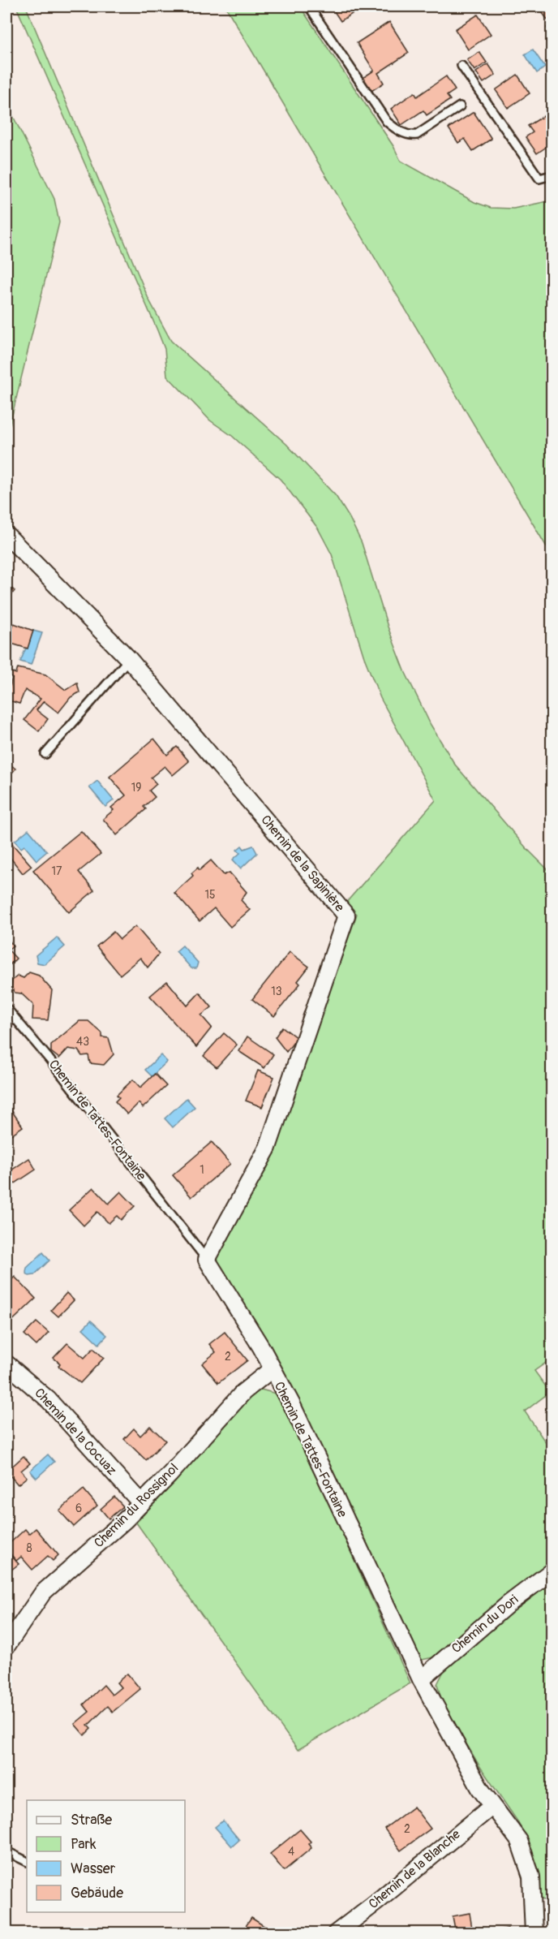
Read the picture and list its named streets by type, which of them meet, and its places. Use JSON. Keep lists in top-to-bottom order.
{
  "streets": {
    "street": [
      "Chemin de la Sapinière",
      "Chemin de Tattes-Fontaine",
      "Chemin de la Cocuaz",
      "Chemin du Rossignol",
      "Chemin du Dori",
      "Chemin de la Blanche"
    ]
  },
  "crossings": [
    ["Chemin de la Sapinière", "Chemin de Tattes-Fontaine"],
    ["Chemin de Tattes-Fontaine", "Chemin du Rossignol"],
    ["Chemin de Tattes-Fontaine", "Chemin du Dori"],
    ["Chemin de Tattes-Fontaine", "Chemin de la Blanche"],
    ["Chemin de la Cocuaz", "Chemin du Rossignol"]
  ],
  "house_numbers": [
    "19",
    "17",
    "15",
    "13",
    "43",
    "1",
    "2",
    "6",
    "8",
    "2",
    "4"
  ],
  "legend": [
    "Straße",
    "Park",
    "Wasser",
    "Gebäude"
  ]
}
